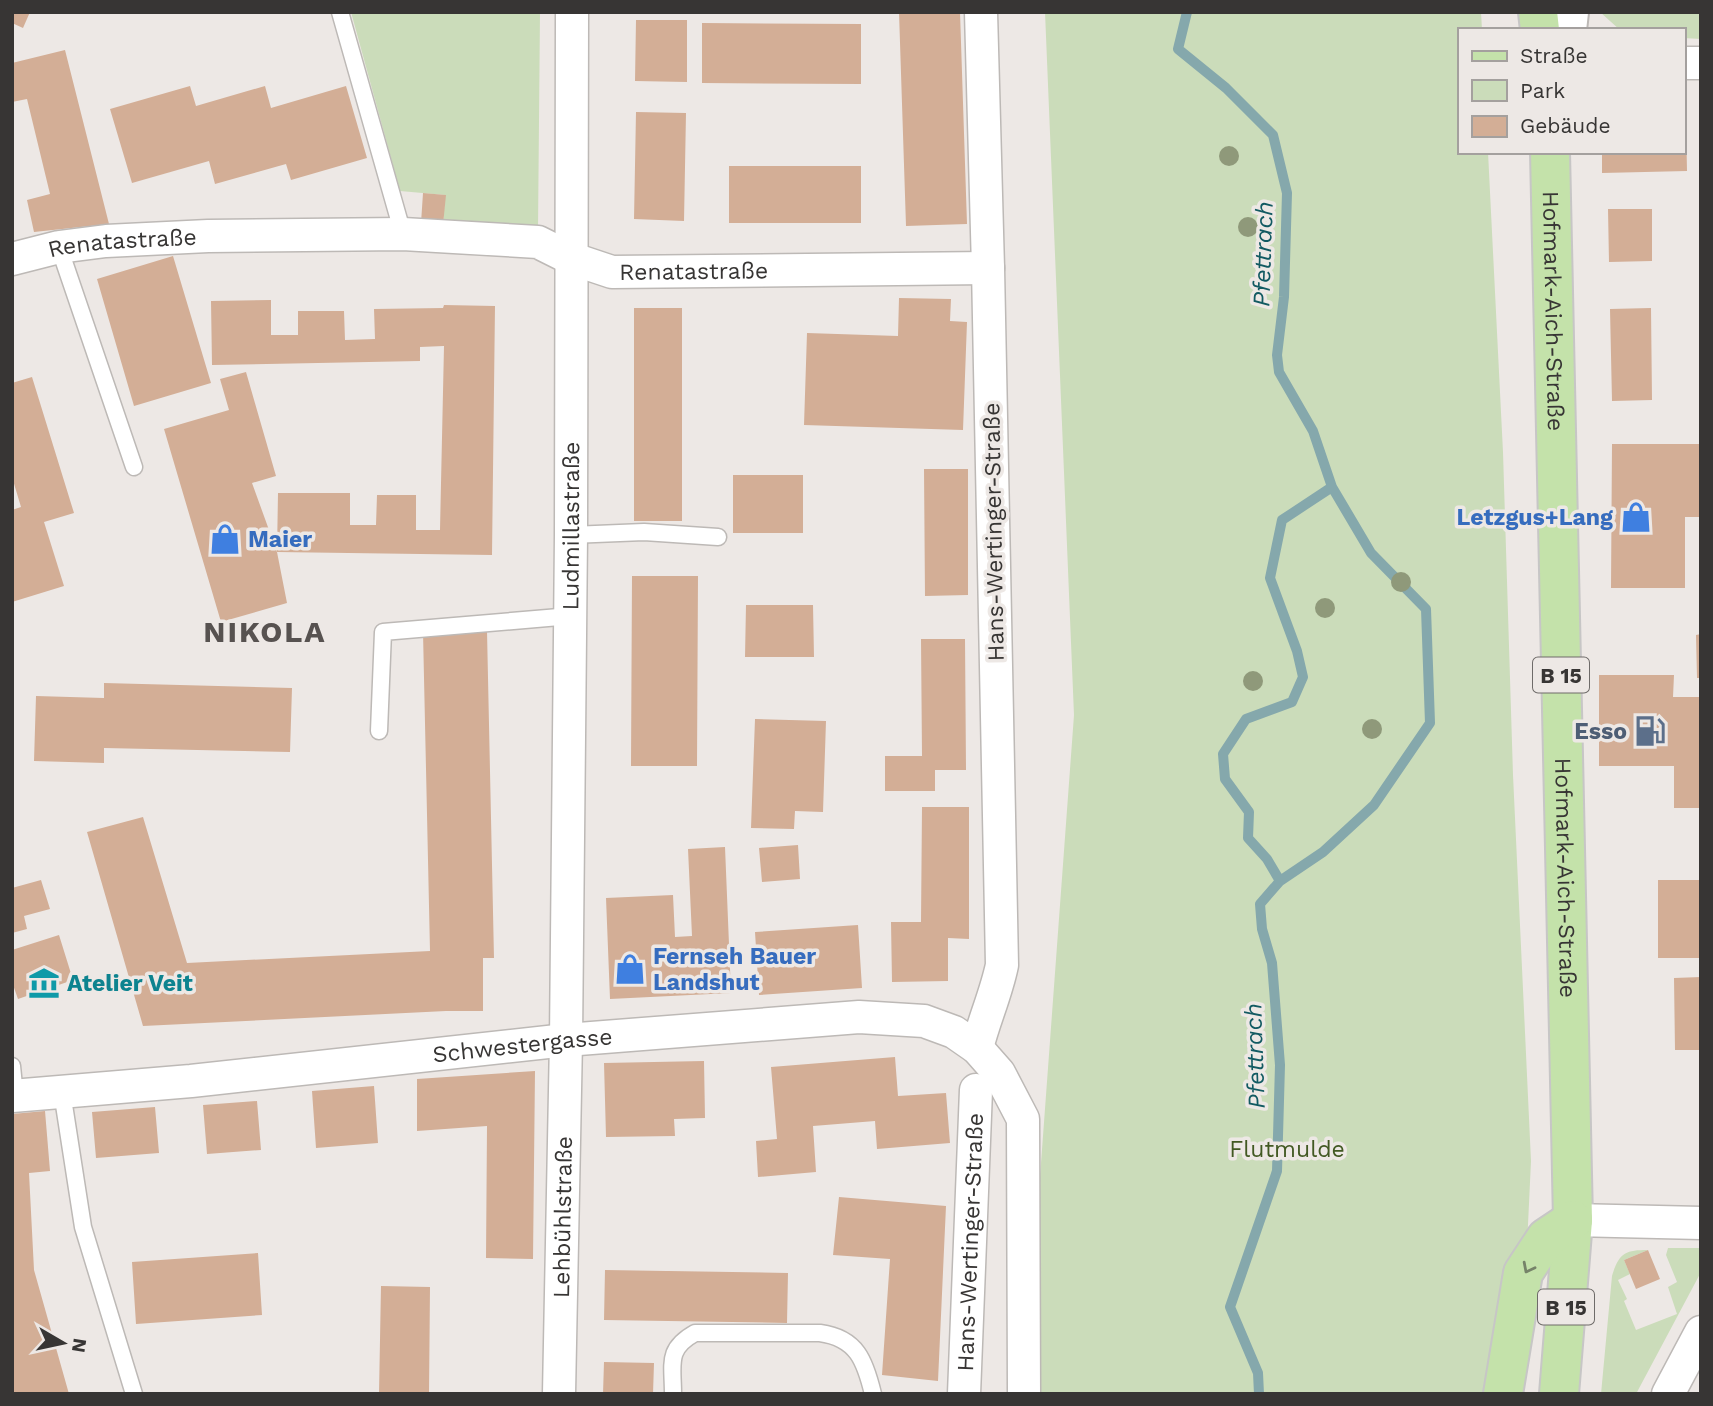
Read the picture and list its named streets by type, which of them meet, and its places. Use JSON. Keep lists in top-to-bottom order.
{
  "streets": {
    "main road": ["Hofmark-Aich-Straße", "B 15"],
    "street": [
      "Renatastraße",
      "Ludmillastraße",
      "Hans-Wertinger-Straße",
      "Schwestergasse",
      "Lehbühlstraße"
    ]
  },
  "crossings": [
    ["Renatastraße", "Ludmillastraße"],
    ["Renatastraße", "Hans-Wertinger-Straße"],
    ["Ludmillastraße", "Schwestergasse"],
    ["Ludmillastraße", "Lehbühlstraße"],
    ["Hans-Wertinger-Straße", "Schwestergasse"],
    ["Schwestergasse", "Lehbühlstraße"]
  ],
  "districts": ["NIKOLA"],
  "water": ["Pfettrach"],
  "parks": ["Flutmulde"],
  "places": {
    "shop": ["Letzgus+Lang", "Maier", "Fernseh Bauer Landshut"],
    "fuel station": ["Esso"],
    "museum": ["Atelier Veit"]
  },
  "legend": ["Straße", "Park", "Gebäude"],
  "north": "right"
}
